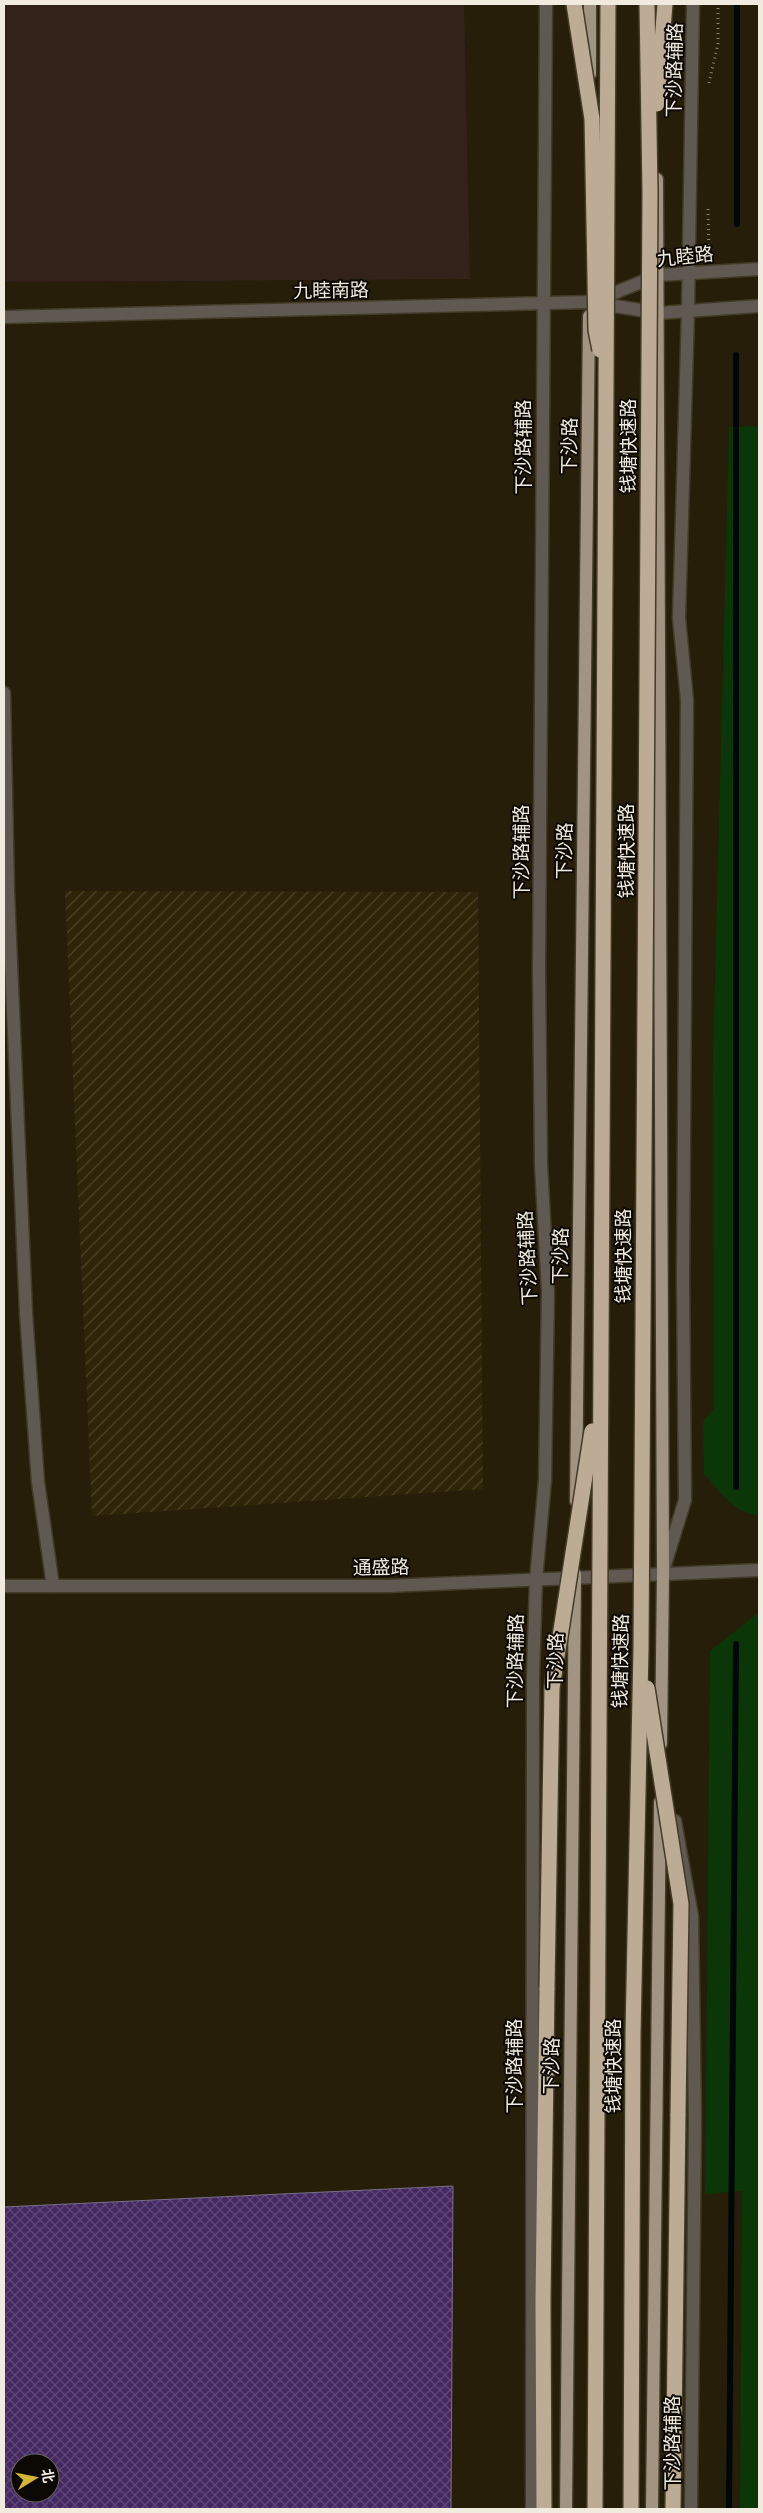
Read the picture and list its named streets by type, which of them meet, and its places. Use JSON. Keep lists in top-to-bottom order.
{
  "streets": {
    "highway": ["钱塘快速路"],
    "main road": ["下沙路"],
    "street": [
      "下沙路辅路",
      "九睦路",
      "九睦南路",
      "通盛路"
    ]
  },
  "crossings": [
    ["下沙路辅路", "九睦路"],
    ["下沙路辅路", "九睦南路"],
    ["下沙路辅路", "通盛路"],
    ["九睦路", "九睦南路"],
    ["九睦路", "下沙路"],
    ["九睦南路", "下沙路"],
    ["下沙路", "通盛路"]
  ],
  "north": "right"
}
